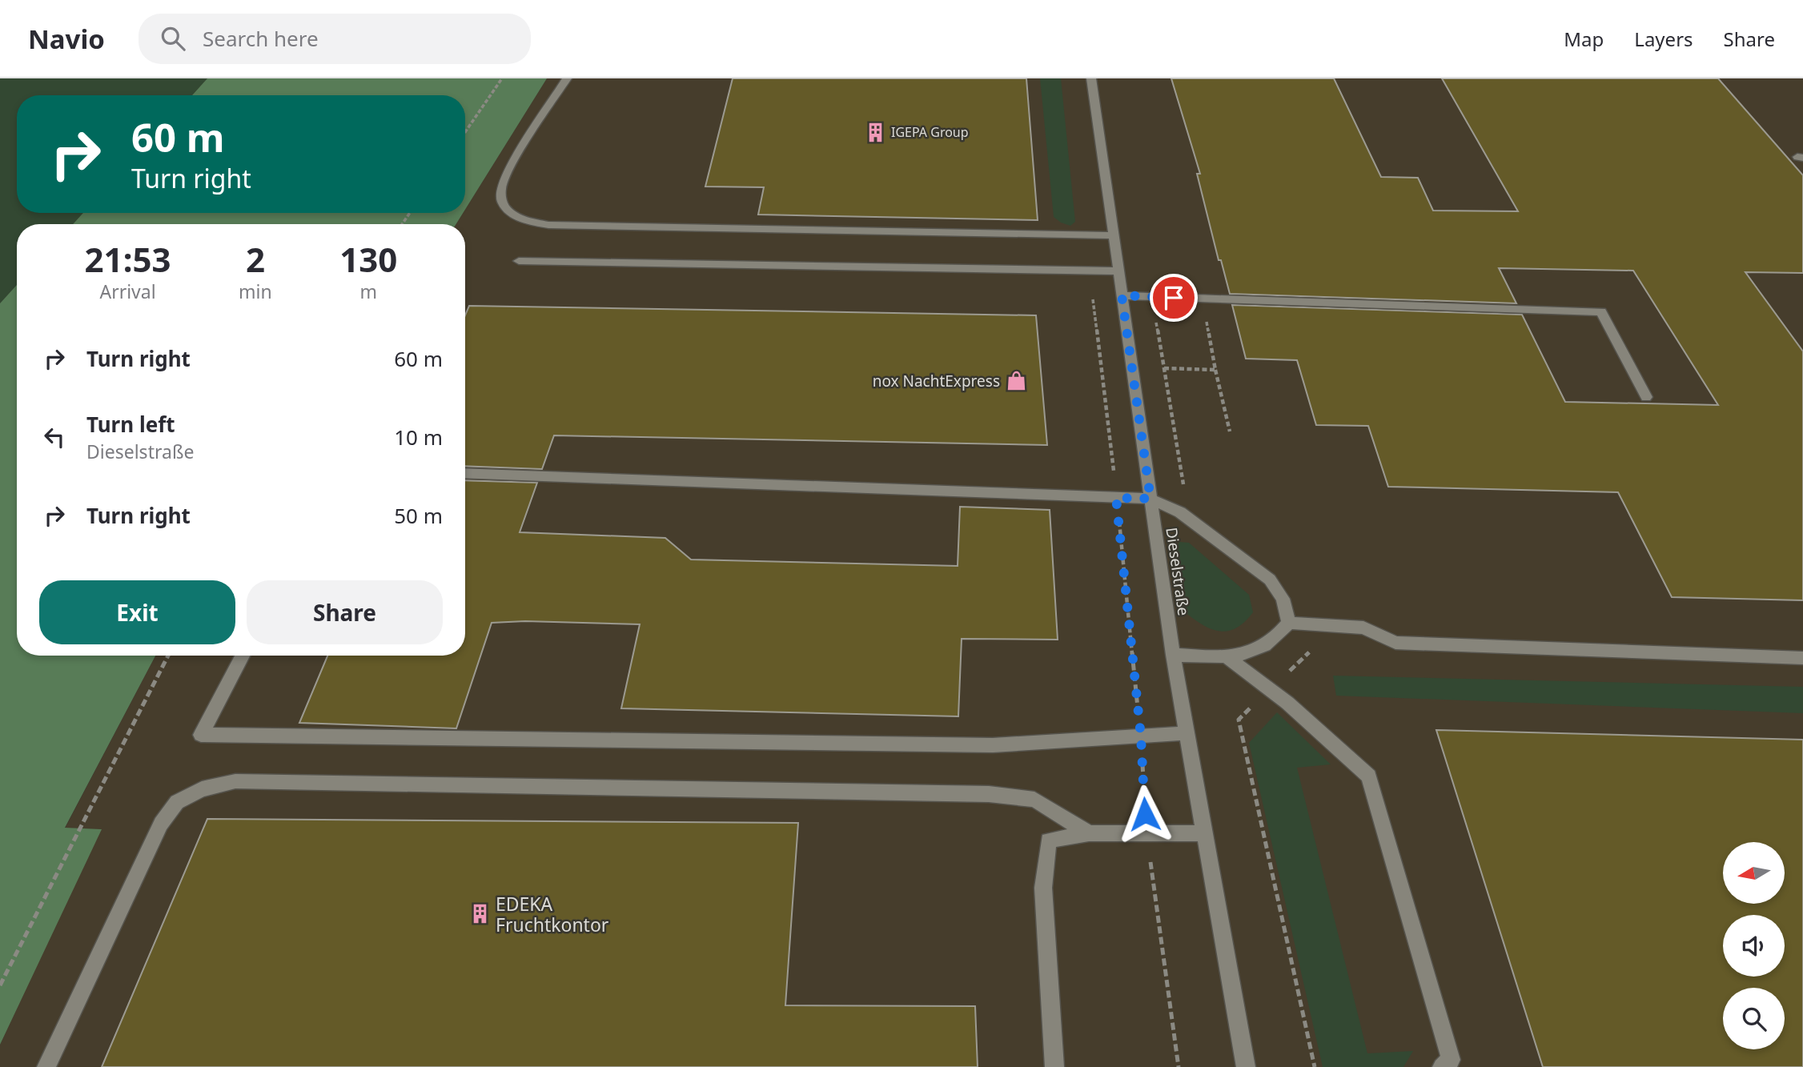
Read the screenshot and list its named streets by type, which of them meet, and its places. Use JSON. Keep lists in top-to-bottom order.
{
  "streets": {
    "street": ["Dieselstraße"]
  },
  "places": {
    "building": ["IGEPA Group", "EDEKA Fruchtkontor"],
    "shop": ["nox NachtExpress"]
  },
  "north": "left",
  "page": {
    "header": "Navio",
    "search": "Search here",
    "nav": ["Map", "Layers", "Share"],
    "turn": ["60 m", "Turn right"],
    "eta": [
      "21:53",
      "Arrival",
      "2",
      "min",
      "130",
      "m"
    ],
    "list": [
      {
        "name": "Turn right",
        "value": "60 m"
      },
      {
        "name": "Turn left",
        "note": "Dieselstraße",
        "value": "10 m"
      },
      {
        "name": "Turn right",
        "value": "50 m"
      }
    ],
    "buttons": ["Exit", "Share"]
  }
}
